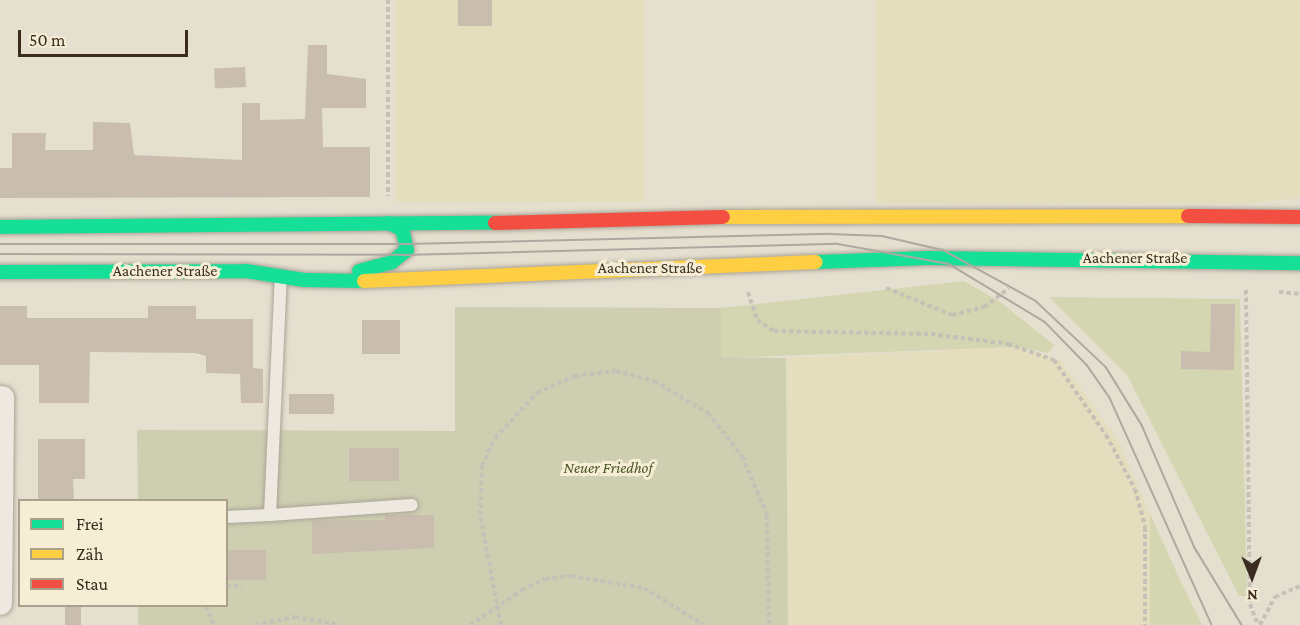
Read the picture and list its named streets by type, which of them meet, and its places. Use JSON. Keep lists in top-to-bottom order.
{
  "streets": {
    "main road": ["Aachener Straße"]
  },
  "parks": ["Neuer Friedhof"],
  "legend": ["Frei", "Zäh", "Stau"],
  "scale_bar": "50 m",
  "north": "bottom"
}
